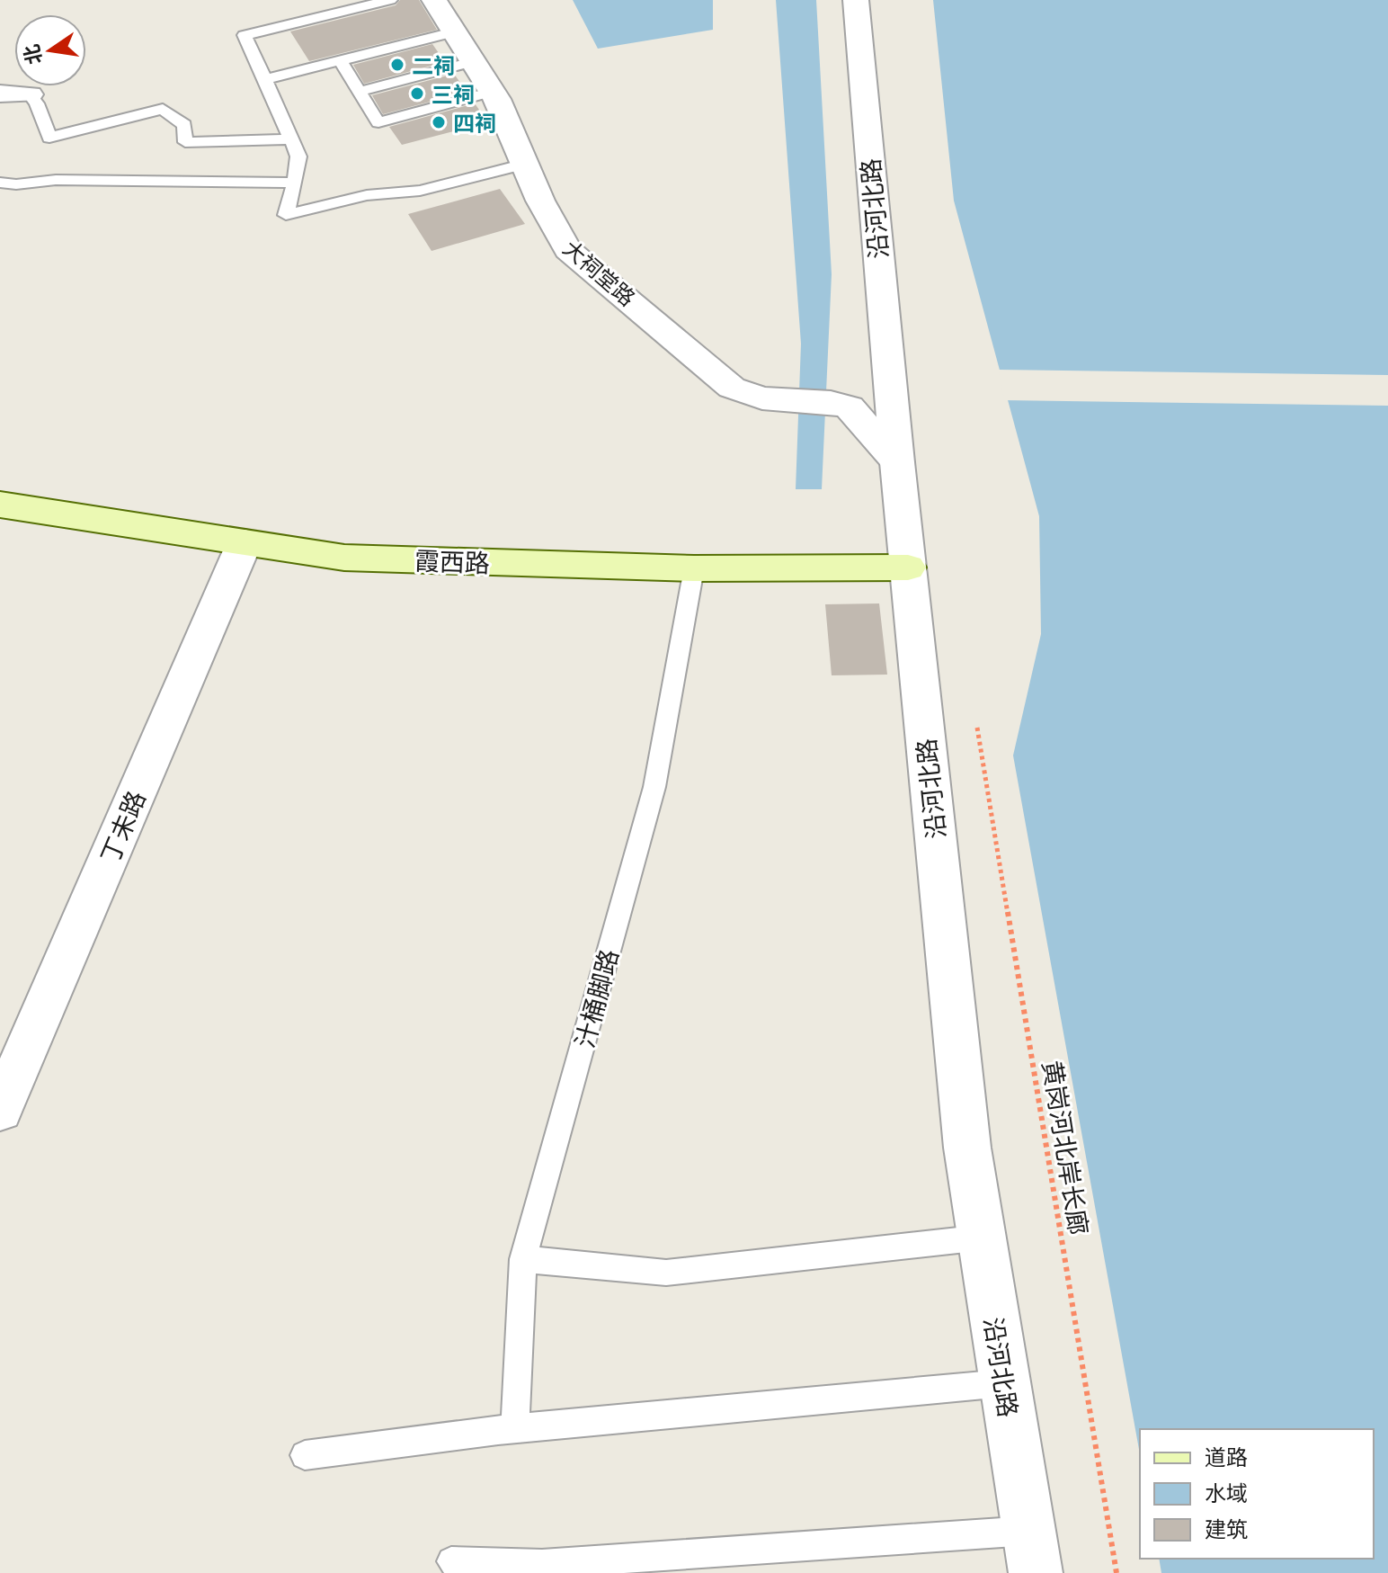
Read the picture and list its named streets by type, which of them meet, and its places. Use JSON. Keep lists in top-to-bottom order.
{
  "streets": {
    "main road": ["霞西路"],
    "street": ["沿河北路", "大祠堂路", "丁未路"],
    "lane": ["汁桶脚路"],
    "path": ["黄岗河北岸长廊"]
  },
  "crossings": [
    ["沿河北路", "大祠堂路"],
    ["沿河北路", "霞西路"],
    ["霞西路", "丁未路"],
    ["霞西路", "汁桶脚路"]
  ],
  "places": ["二祠", "三祠", "四祠"],
  "legend": ["道路", "水域", "建筑"],
  "north": "left"
}
